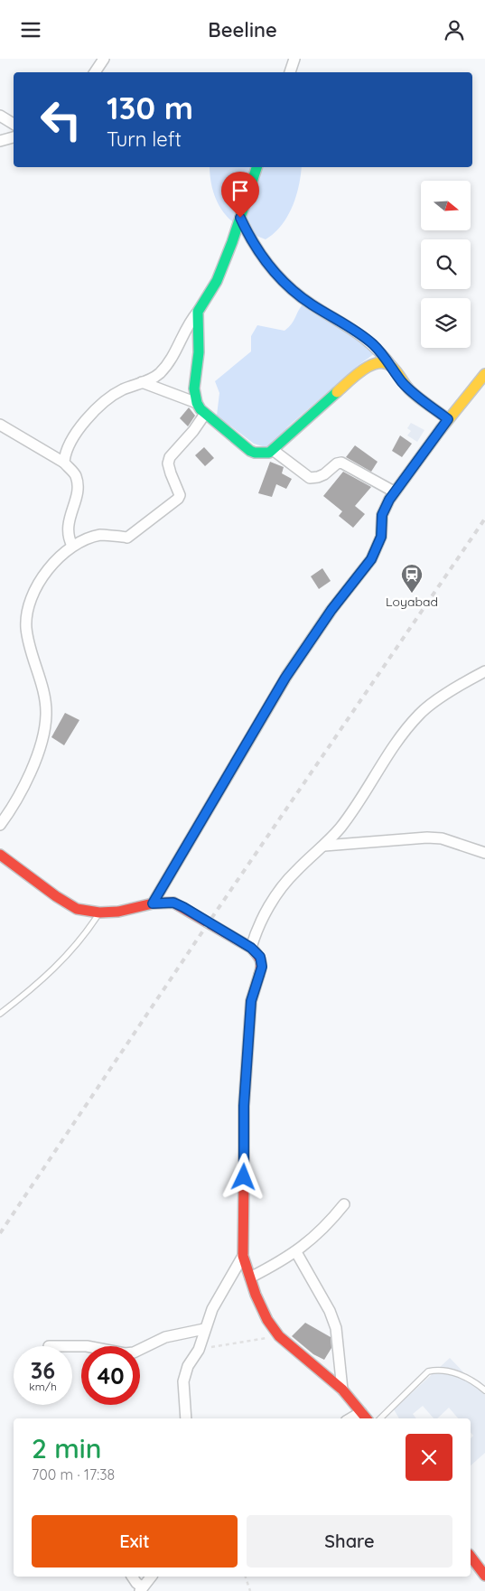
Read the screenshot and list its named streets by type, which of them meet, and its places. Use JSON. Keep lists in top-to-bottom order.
{
  "places": {
    "station": ["Loyabad"]
  },
  "north": "right",
  "page": {
    "header": "Beeline",
    "turn": ["130 m", "Turn left"],
    "speed": "36 km/h",
    "limit": "40",
    "heading": ["2 min", "700 m · 17:38"],
    "buttons": ["Exit", "Share"]
  }
}
